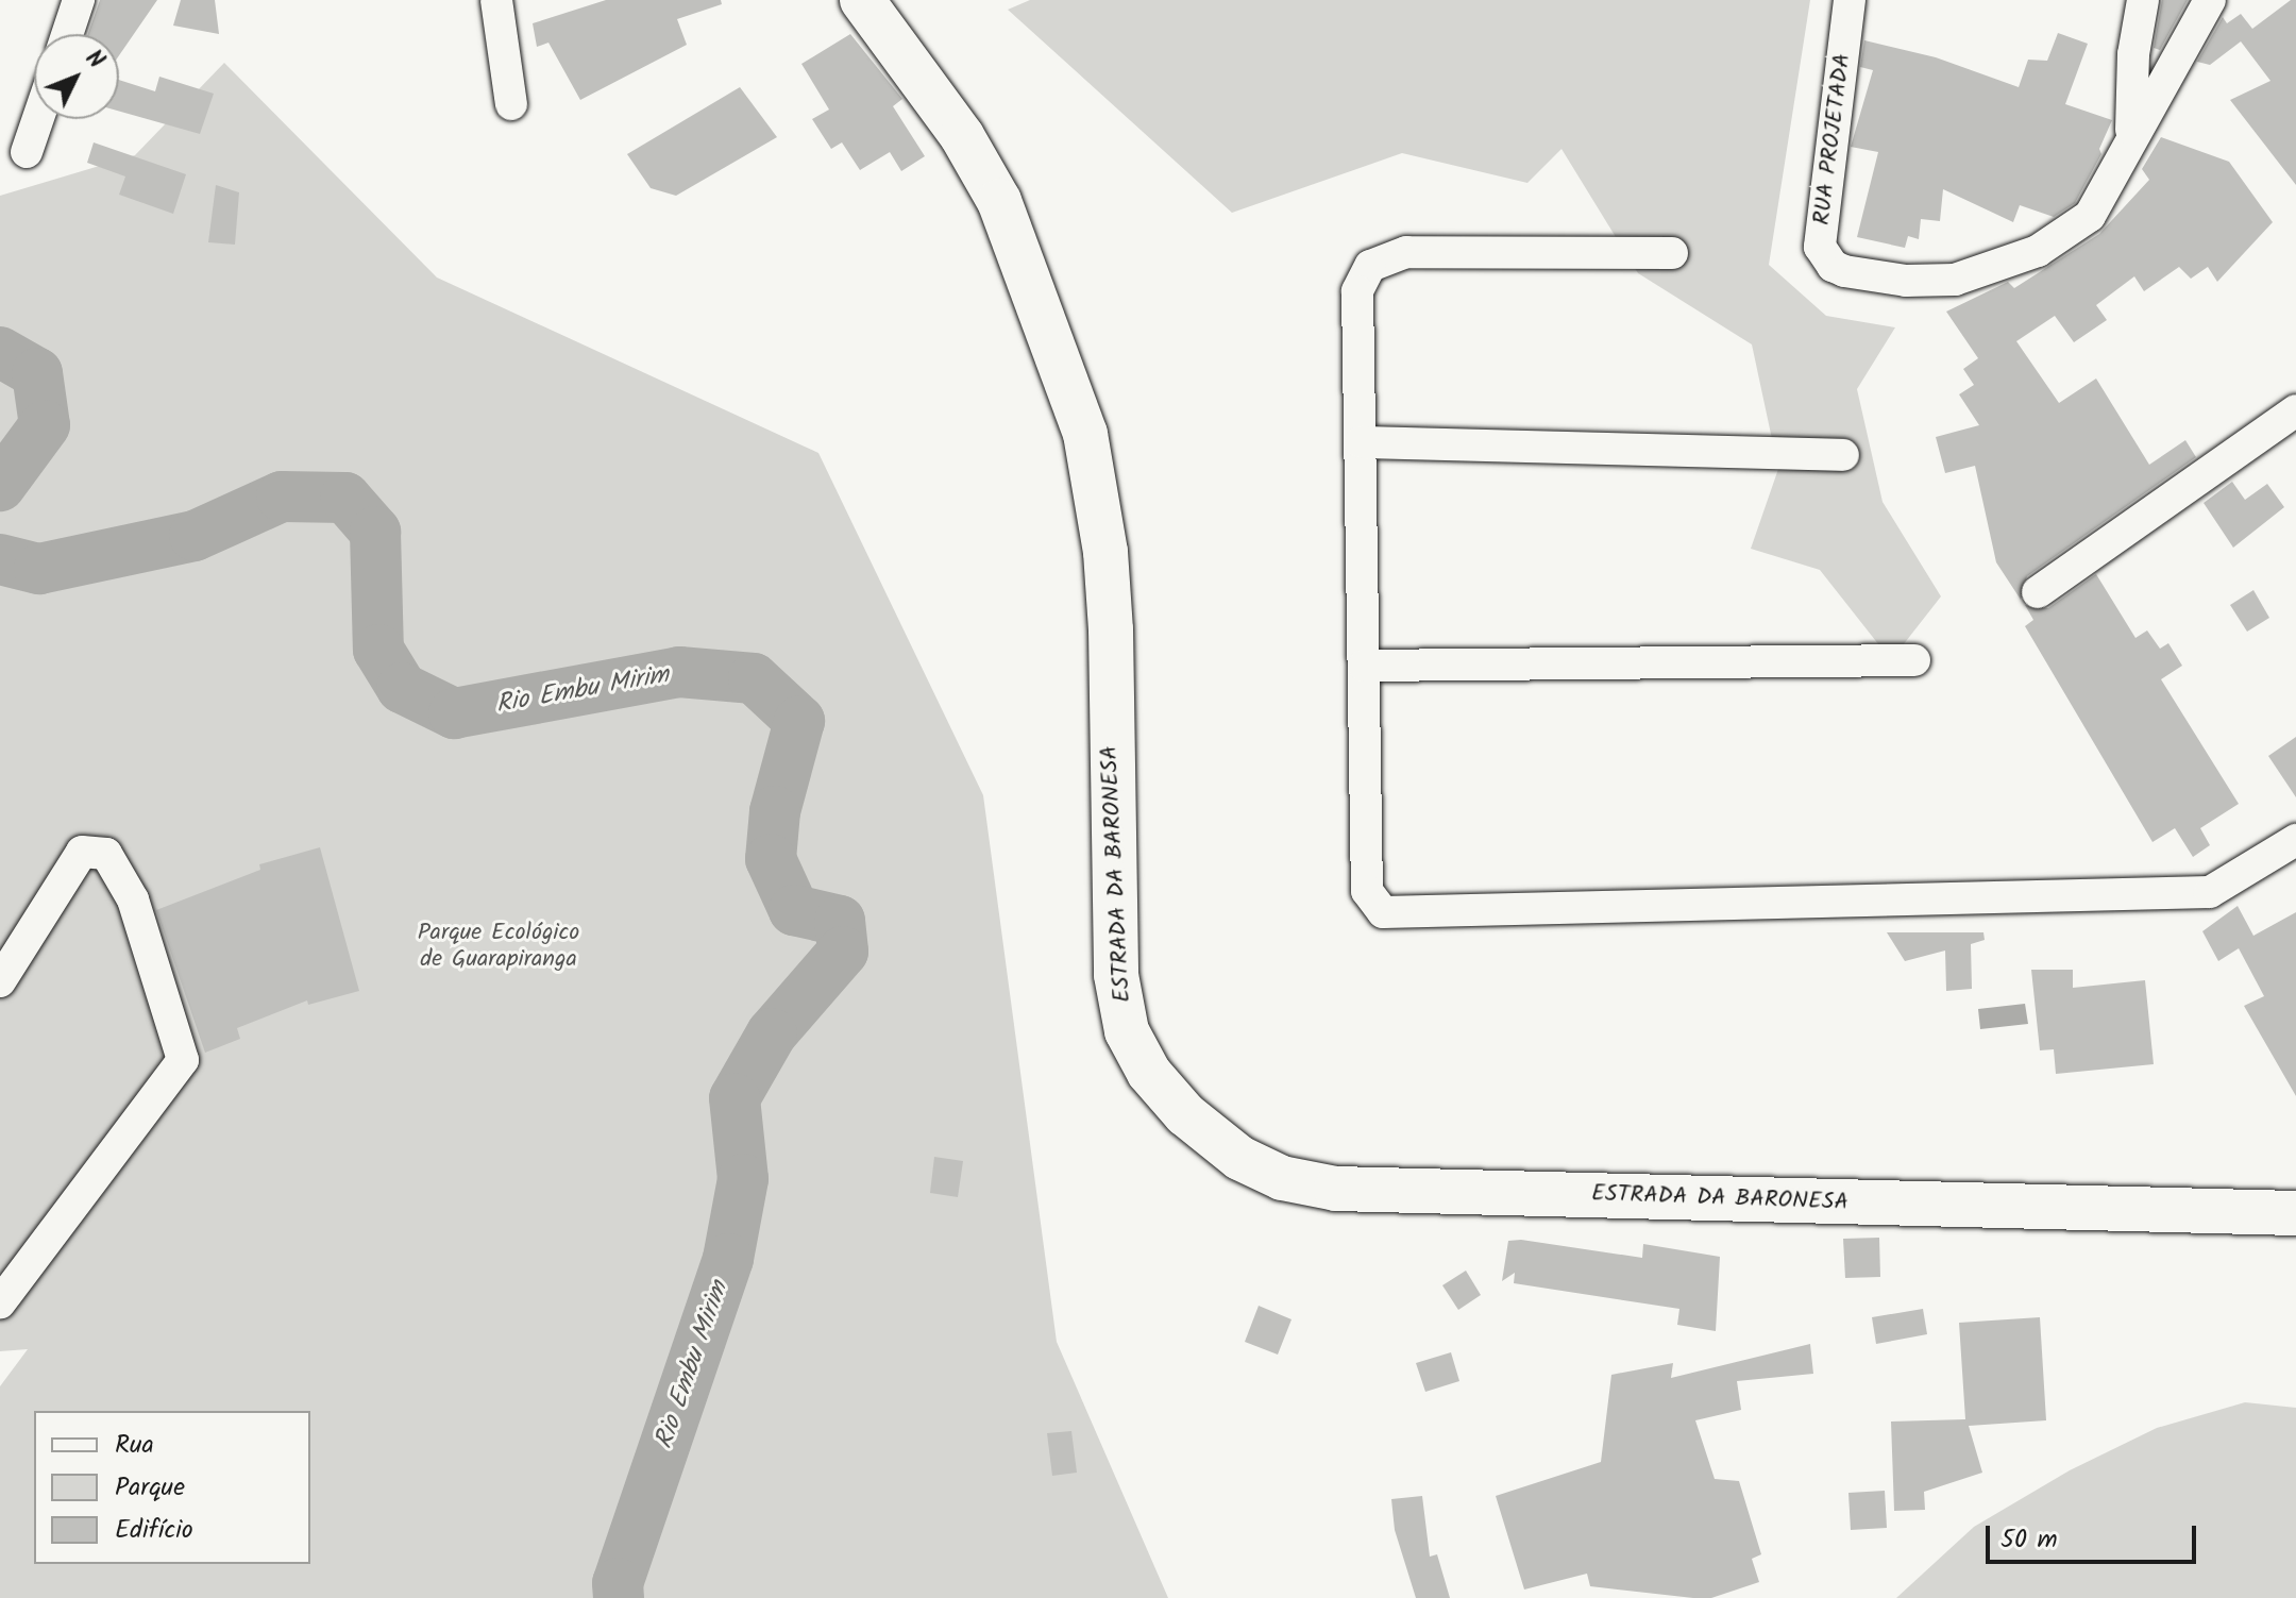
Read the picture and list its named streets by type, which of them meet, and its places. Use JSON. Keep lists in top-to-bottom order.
{
  "streets": {
    "main road": ["ESTRADA DA BARONESA"],
    "street": ["RUA PROJETADA"]
  },
  "water": ["Rio Embu Mirim"],
  "parks": ["Parque Ecológico de Guarapiranga"],
  "legend": ["Rua", "Parque", "Edifício"],
  "scale_bar": "50 m",
  "north": "top right"
}
